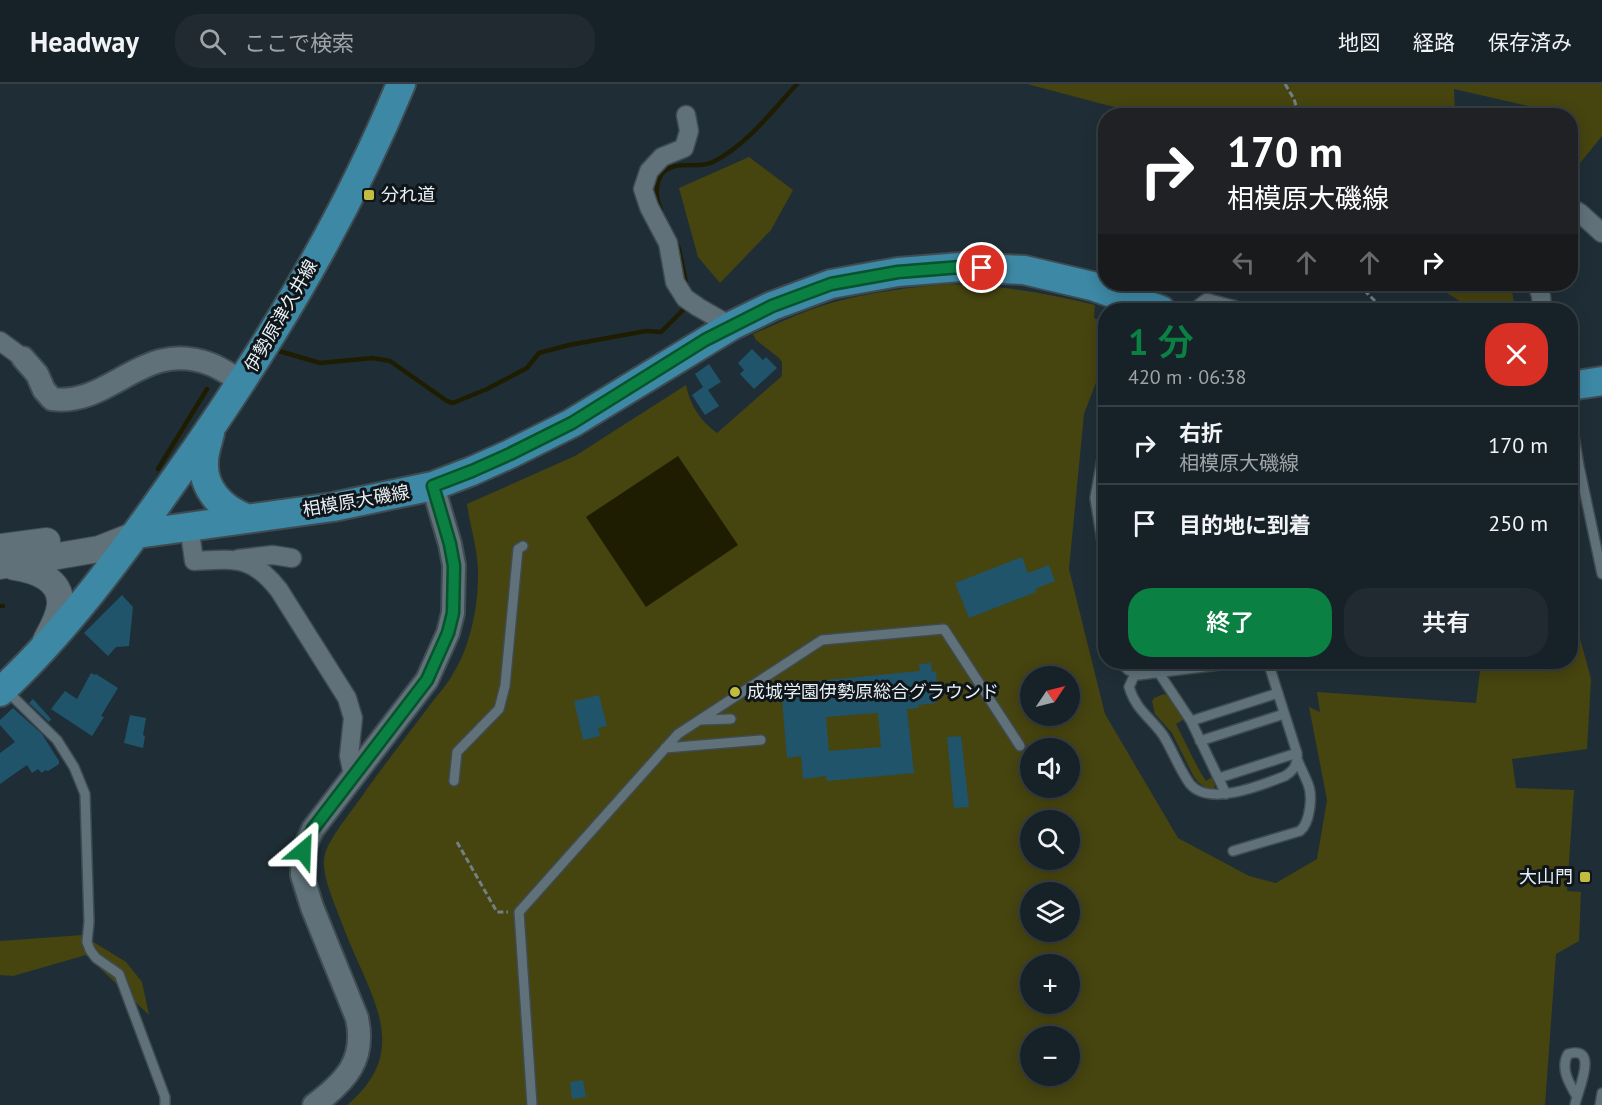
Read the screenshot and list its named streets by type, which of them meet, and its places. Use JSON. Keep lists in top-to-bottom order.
{
  "streets": {
    "main road": ["伊勢原津久井線", "相模原大磯線"]
  },
  "crossings": [
    ["伊勢原津久井線", "相模原大磯線"]
  ],
  "places": {
    "transit": ["分れ道", "大山門"],
    "other": ["成城学園伊勢原総合グラウンド"]
  },
  "north": "top right",
  "page": {
    "header": "Headway",
    "search": "ここで検索",
    "nav": ["地図", "経路", "保存済み"],
    "turn": ["170 m", "相模原大磯線"],
    "heading": ["1 分", "420 m · 06:38"],
    "list": [
      {
        "name": "右折",
        "note": "相模原大磯線",
        "value": "170 m"
      },
      {
        "name": "目的地に到着",
        "value": "250 m"
      }
    ],
    "buttons": ["終了", "共有"],
    "map_buttons": ["+", "−"]
  }
}
